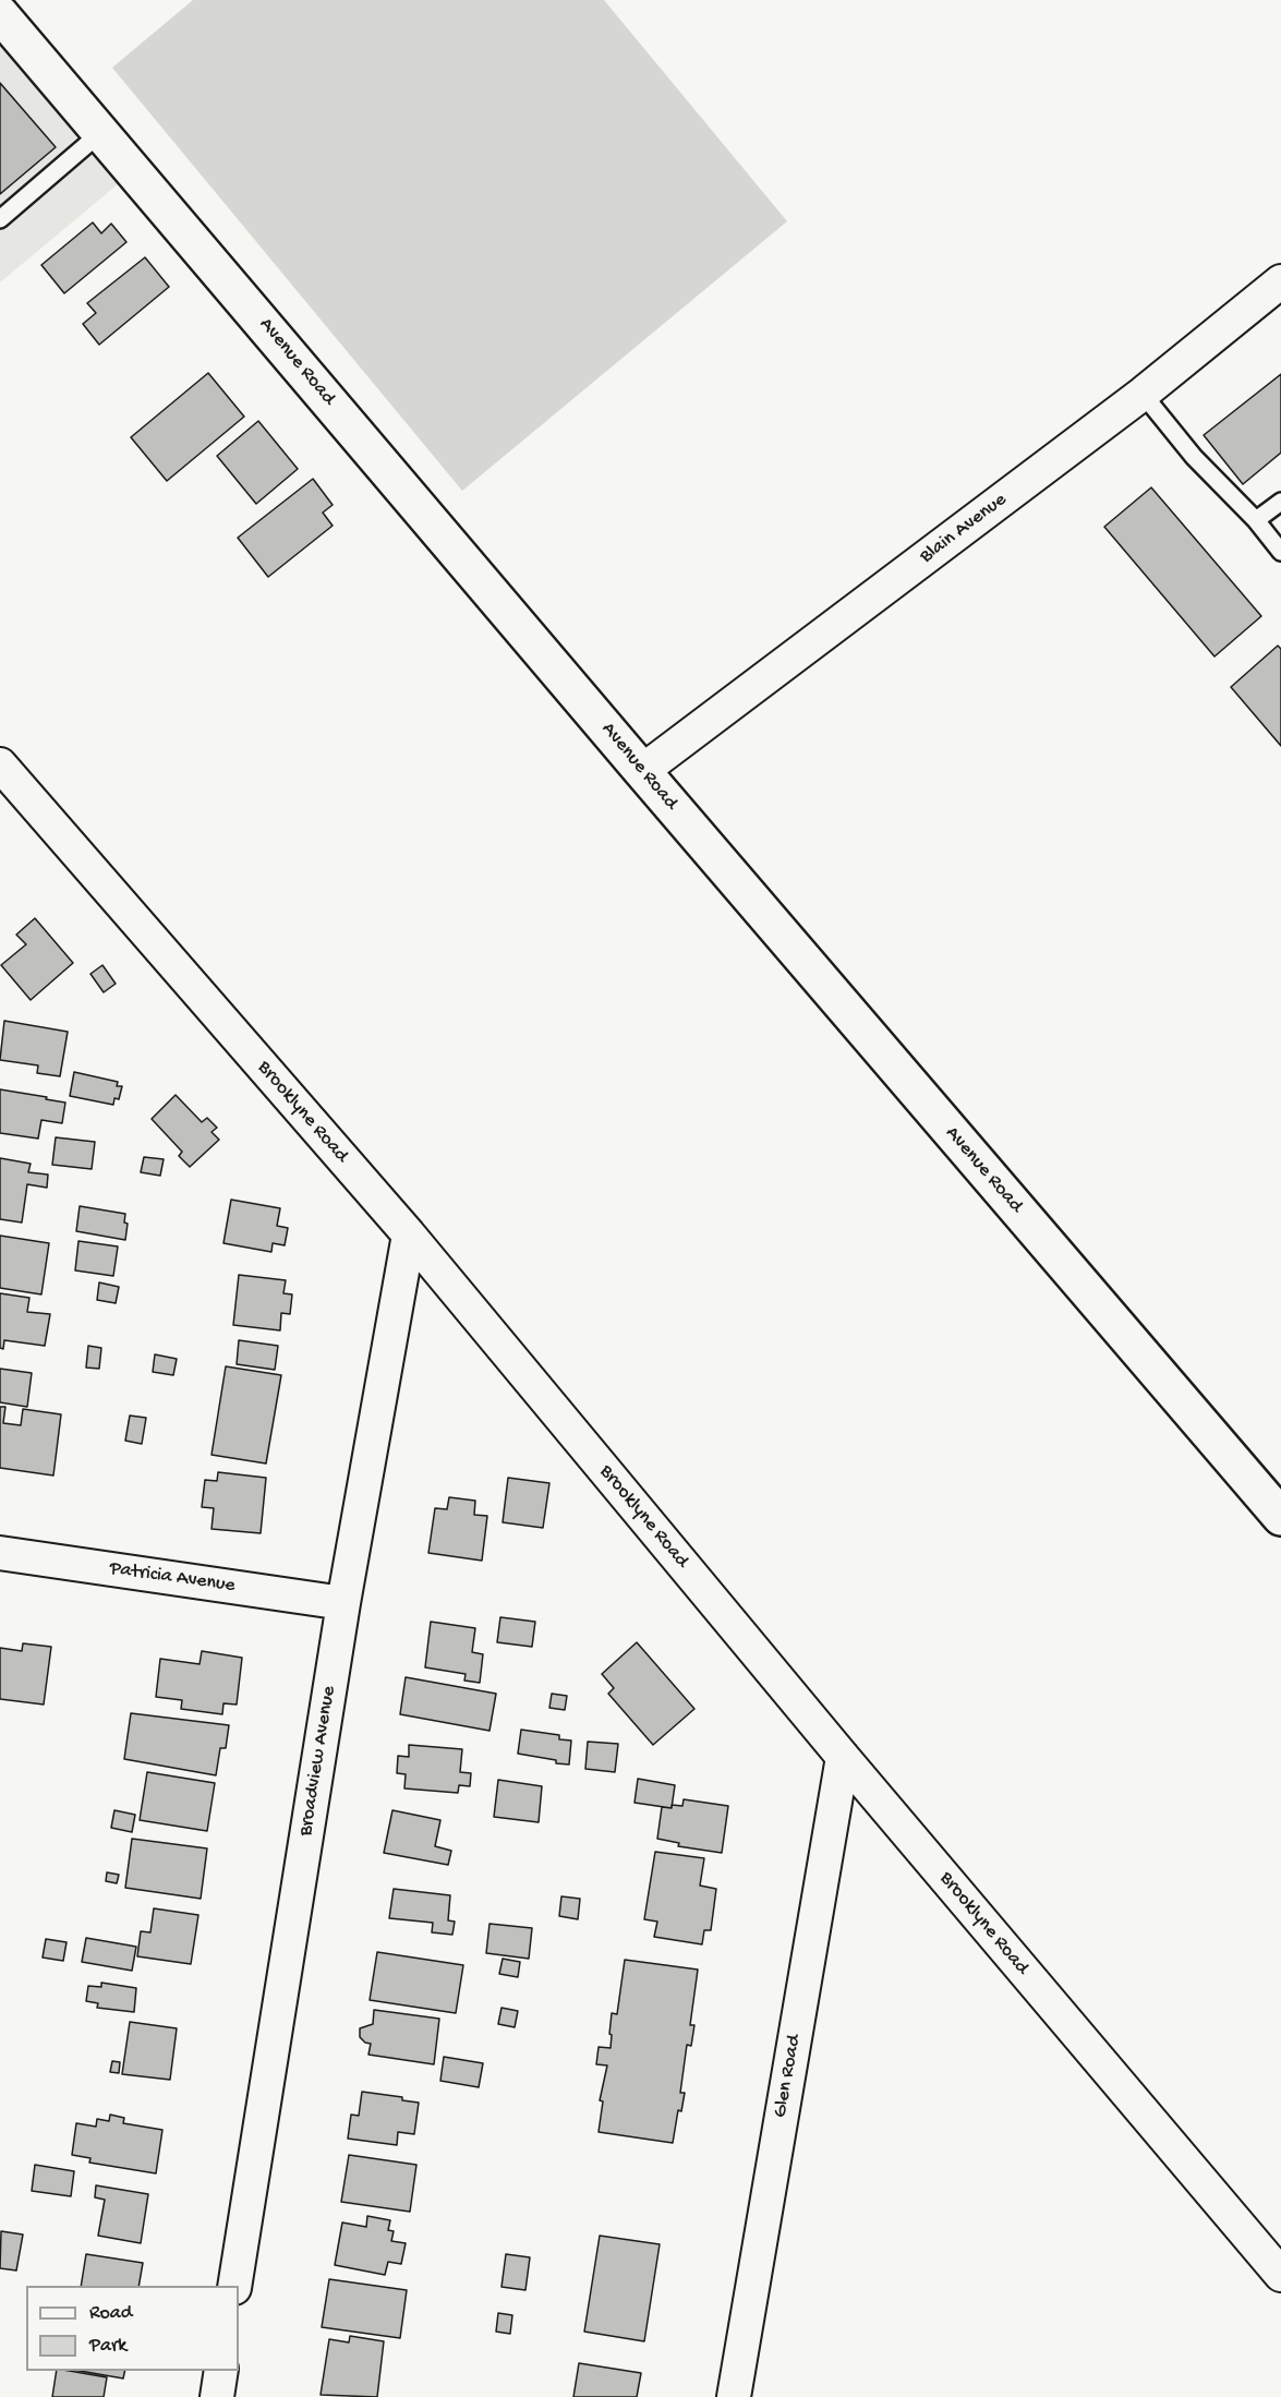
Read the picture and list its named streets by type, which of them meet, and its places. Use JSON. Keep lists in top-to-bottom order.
{
  "streets": {
    "street": [
      "Avenue Road",
      "Blain Avenue",
      "Brooklyne Road",
      "Patricia Avenue",
      "Broadview Avenue",
      "Glen Road"
    ]
  },
  "crossings": [
    ["Avenue Road", "Blain Avenue"],
    ["Brooklyne Road", "Broadview Avenue"],
    ["Brooklyne Road", "Glen Road"],
    ["Patricia Avenue", "Broadview Avenue"]
  ],
  "legend": ["Road", "Park"]
}
